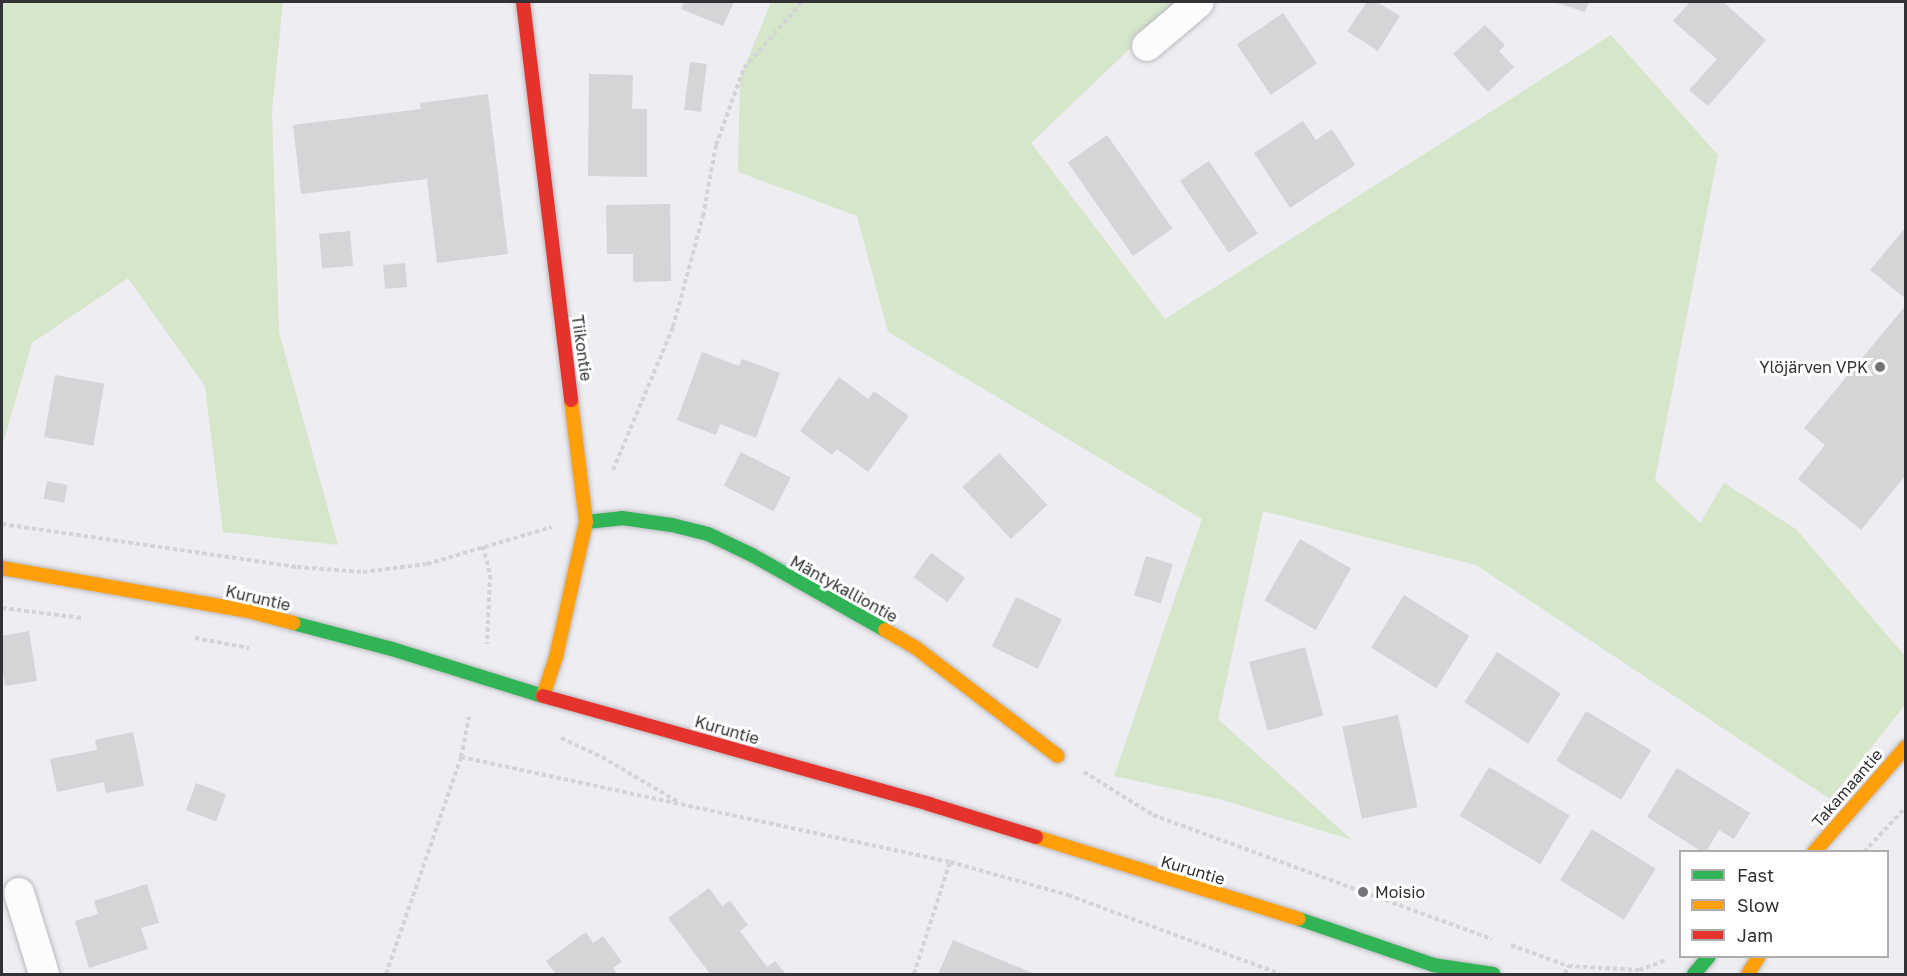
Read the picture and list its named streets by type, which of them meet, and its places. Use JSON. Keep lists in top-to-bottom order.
{
  "streets": {
    "main road": [
      "Tiikontie",
      "Mäntykalliontie",
      "Kuruntie",
      "Takamaantie"
    ]
  },
  "crossings": [
    ["Tiikontie", "Mäntykalliontie"],
    ["Tiikontie", "Kuruntie"]
  ],
  "places": ["Ylöjärven VPK", "Moisio"],
  "legend": ["Fast", "Slow", "Jam"]
}
